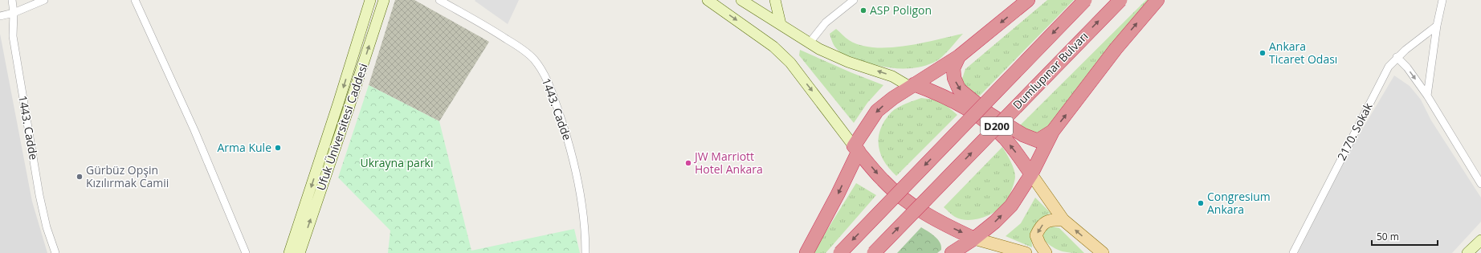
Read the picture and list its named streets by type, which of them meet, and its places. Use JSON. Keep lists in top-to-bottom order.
{
  "streets": {
    "highway": ["Dumlupınar Bulvarı", "D200"],
    "main road": ["Ufuk Üniversitesi Caddesi"],
    "street": ["1443. Cadde", "2170. Sokak"]
  },
  "parks": ["Ukrayna parkı"],
  "places": [
    "ASP Poligon",
    "Ankara Ticaret Odası",
    "Arma Kule",
    "JW Marriott Hotel Ankara",
    "Gürbüz Opşin Kızılırmak Camii",
    "Congresium Ankara"
  ],
  "scale_bar": "50 m"
}
